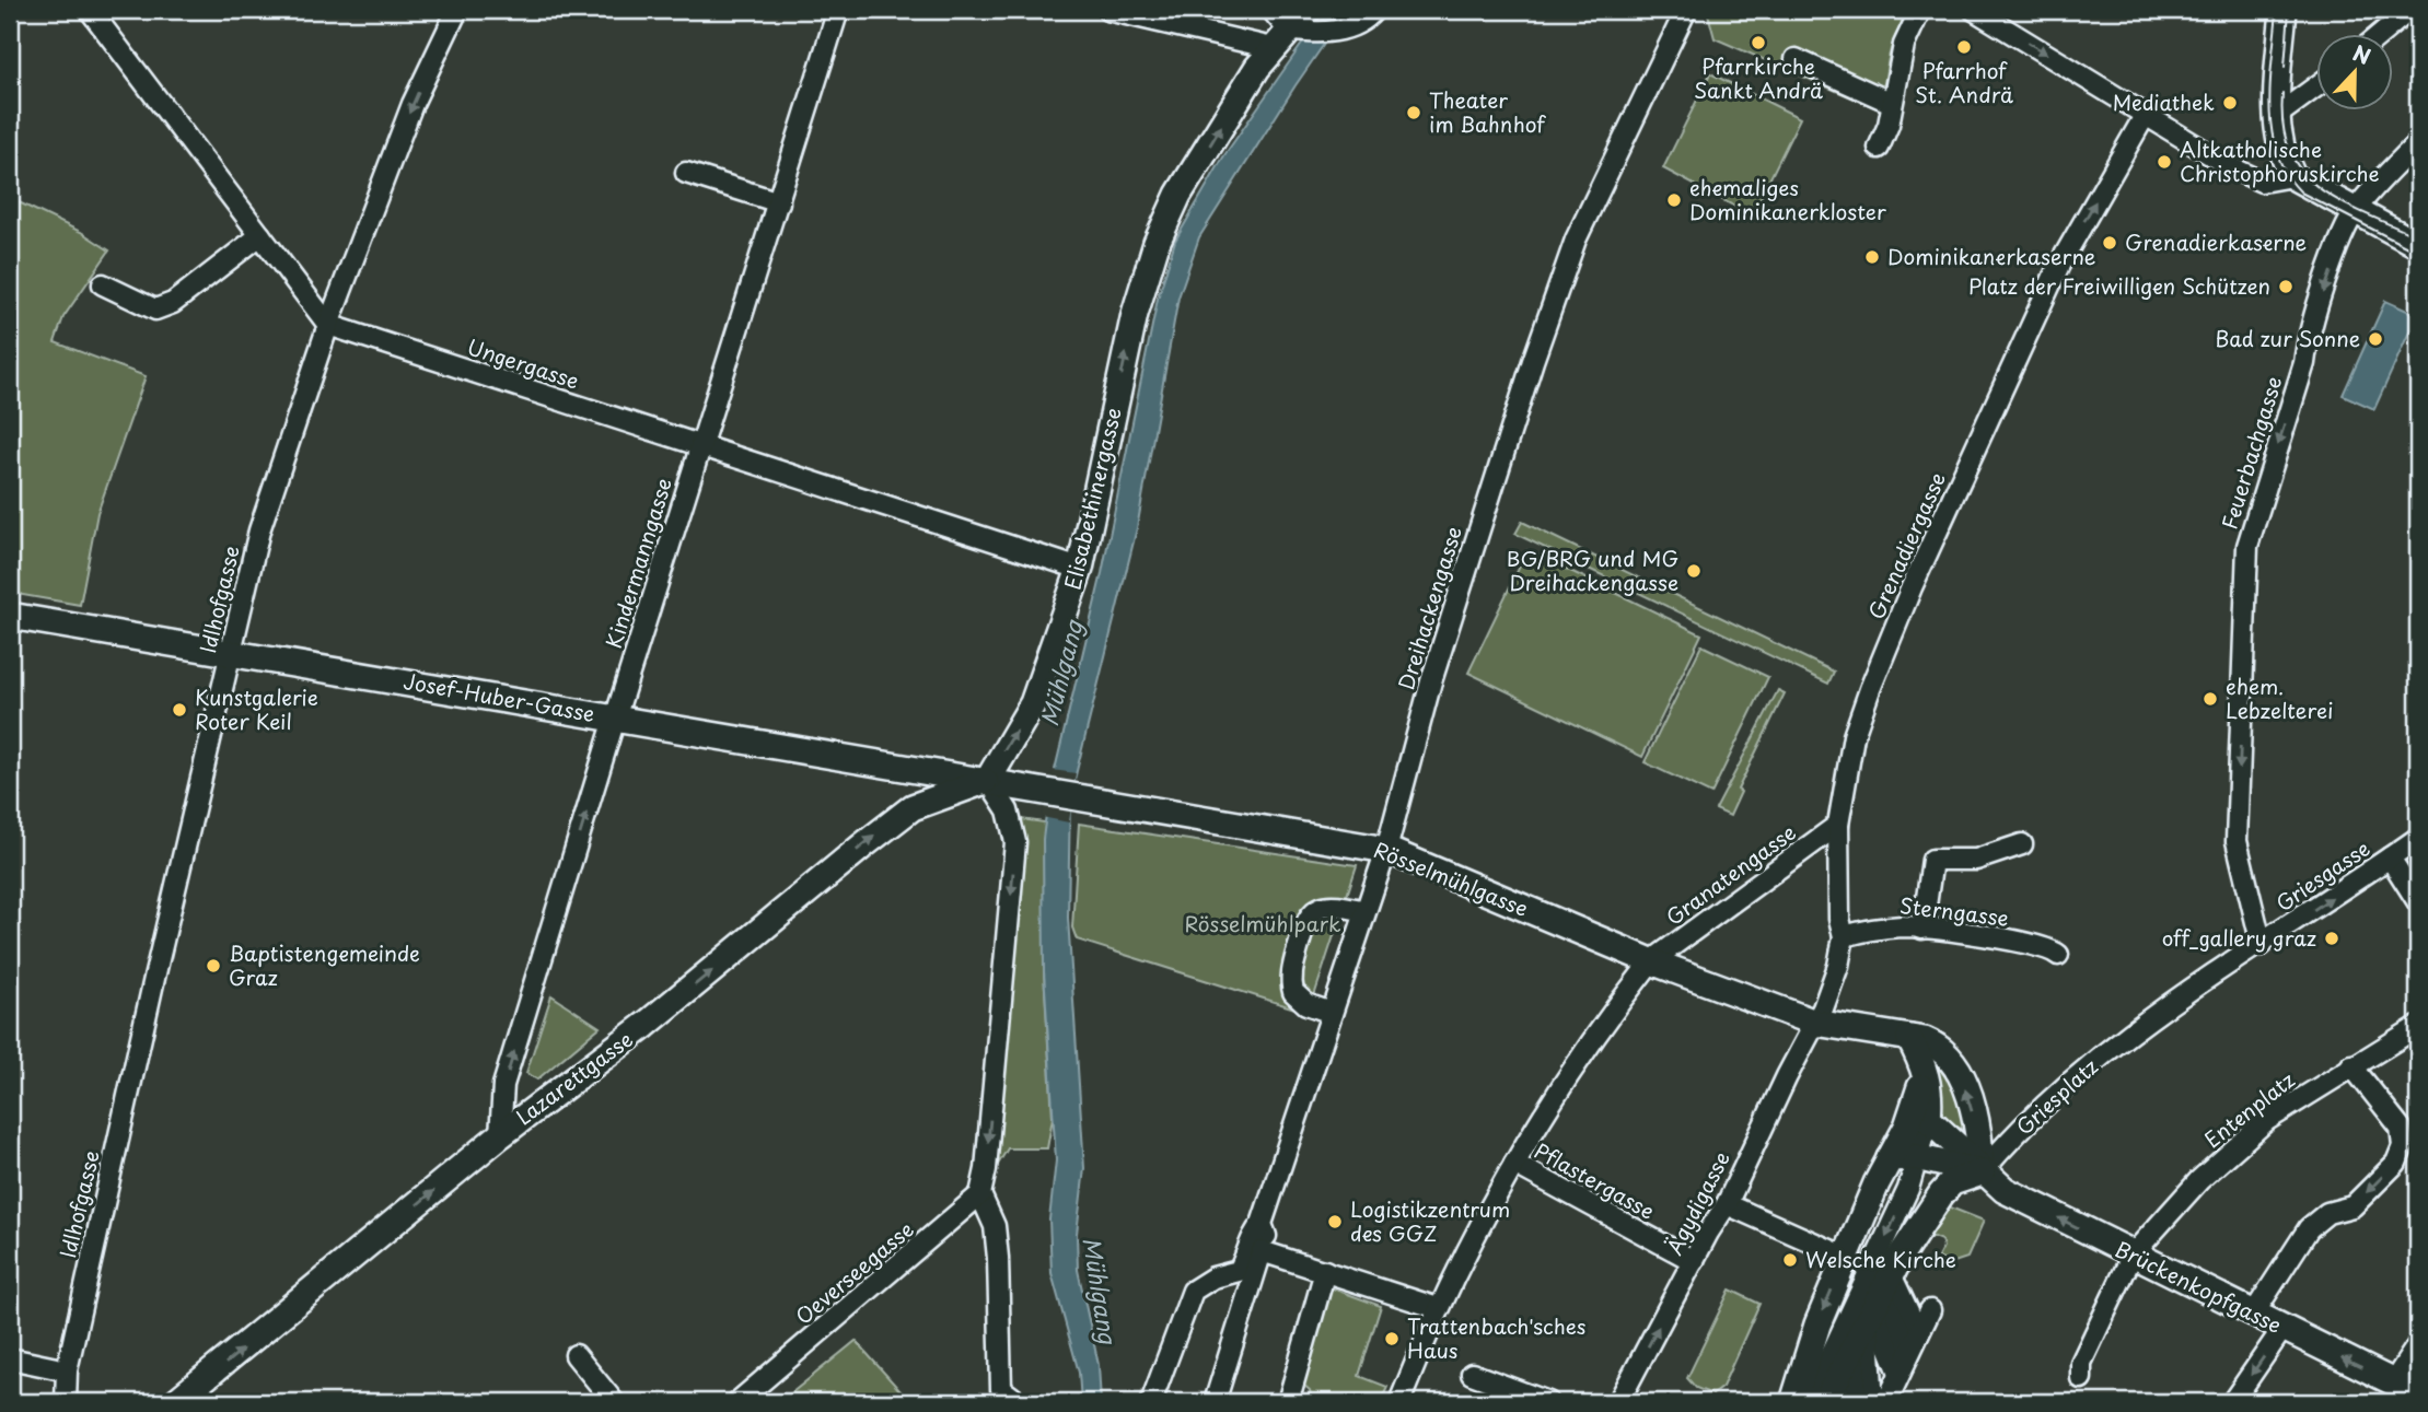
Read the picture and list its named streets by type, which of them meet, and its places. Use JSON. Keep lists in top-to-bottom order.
{
  "streets": {
    "main road": [
      "Elisabethinergasse",
      "Josef-Huber-Gasse",
      "Rösselmühlgasse",
      "Lazarettgasse",
      "Griesplatz",
      "Brückenkopfgasse"
    ],
    "street": [
      "Ungergasse",
      "Feuerbachgasse",
      "Grenadiergasse",
      "Kindermanngasse",
      "Idlhofgasse",
      "Dreihackengasse",
      "Granatengasse",
      "Griesgasse",
      "Sterngasse",
      "Entenplatz",
      "Pflastergasse",
      "Ägydigasse",
      "Oeverseegasse"
    ]
  },
  "crossings": [
    ["Ungergasse", "Elisabethinergasse"],
    ["Ungergasse", "Kindermanngasse"],
    ["Ungergasse", "Idlhofgasse"],
    ["Feuerbachgasse", "Griesgasse"],
    ["Elisabethinergasse", "Josef-Huber-Gasse"],
    ["Elisabethinergasse", "Rösselmühlgasse"],
    ["Elisabethinergasse", "Lazarettgasse"],
    ["Grenadiergasse", "Granatengasse"],
    ["Grenadiergasse", "Rösselmühlgasse"],
    ["Grenadiergasse", "Sterngasse"],
    ["Grenadiergasse", "Ägydigasse"],
    ["Kindermanngasse", "Josef-Huber-Gasse"],
    ["Kindermanngasse", "Lazarettgasse"],
    ["Idlhofgasse", "Josef-Huber-Gasse"],
    ["Dreihackengasse", "Rösselmühlgasse"],
    ["Josef-Huber-Gasse", "Rösselmühlgasse"],
    ["Josef-Huber-Gasse", "Lazarettgasse"],
    ["Granatengasse", "Rösselmühlgasse"],
    ["Granatengasse", "Pflastergasse"],
    ["Griesgasse", "Griesplatz"],
    ["Rösselmühlgasse", "Lazarettgasse"],
    ["Rösselmühlgasse", "Ägydigasse"],
    ["Griesplatz", "Brückenkopfgasse"],
    ["Entenplatz", "Brückenkopfgasse"],
    ["Pflastergasse", "Ägydigasse"]
  ],
  "one_way": [
    "Feuerbachgasse",
    "Elisabethinergasse",
    "Grenadiergasse",
    "Kindermanngasse",
    "Griesgasse",
    "Lazarettgasse",
    "Brückenkopfgasse"
  ],
  "water": ["Mühlgang"],
  "parks": ["Rösselmühlpark"],
  "places": [
    "Pfarrkirche Sankt Andrä",
    "Pfarrhof St. Andrä",
    "Mediathek",
    "Theater im Bahnhof",
    "Altkatholische Christophoruskirche",
    "ehemaliges Dominikanerkloster",
    "Grenadierkaserne",
    "Dominikanerkaserne",
    "Platz der Freiwilligen Schützen",
    "Bad zur Sonne",
    "BG/BRG und MG Dreihackengasse",
    "ehem. Lebzelterei",
    "Kunstgalerie Roter Keil",
    "off_gallery graz",
    "Baptistengemeinde Graz",
    "Logistikzentrum des GGZ",
    "Welsche Kirche",
    "Trattenbach'sches Haus"
  ],
  "north": "top"
}
